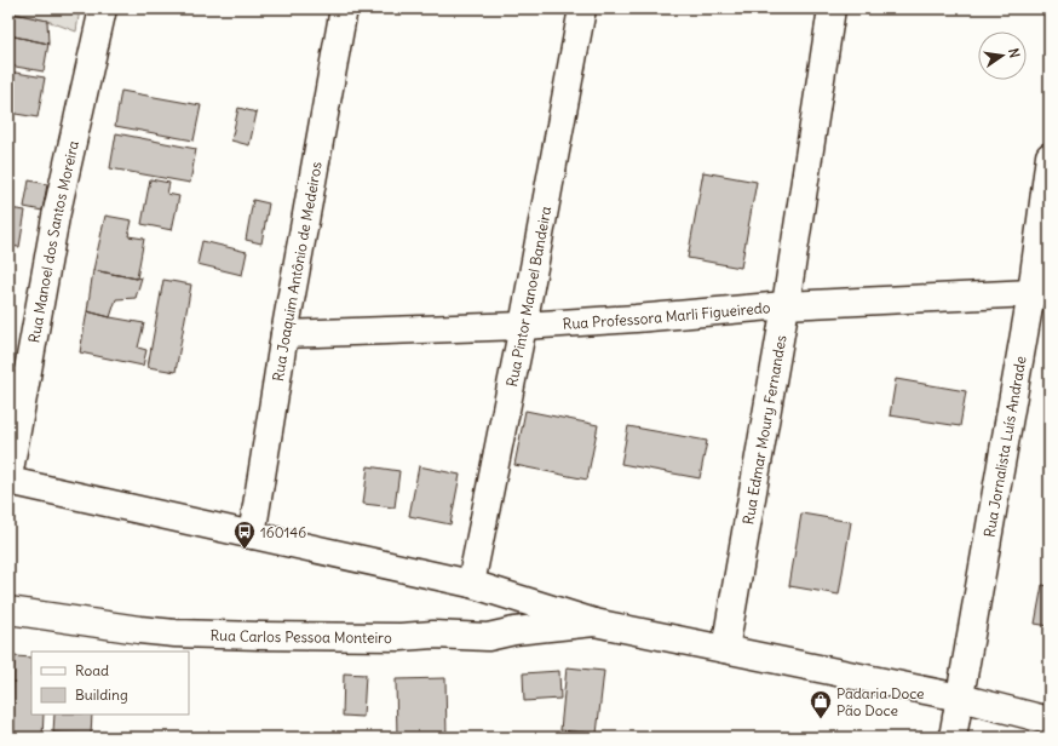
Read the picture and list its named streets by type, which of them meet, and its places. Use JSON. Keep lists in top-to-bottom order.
{
  "streets": {
    "street": [
      "Rua Manoel dos Santos Moreira",
      "Rua Joaquim Antônio de Medeiros",
      "Rua Pintor Manoel Bandeira",
      "Rua Professora Marli Figueiredo",
      "Rua Edmar Moury Fernandes",
      "Rua Jornalista Luís Andrade",
      "Rua Carlos Pessoa Monteiro"
    ]
  },
  "crossings": [
    ["Rua Joaquim Antônio de Medeiros", "Rua Professora Marli Figueiredo"],
    ["Rua Pintor Manoel Bandeira", "Rua Professora Marli Figueiredo"],
    ["Rua Professora Marli Figueiredo", "Rua Edmar Moury Fernandes"],
    ["Rua Professora Marli Figueiredo", "Rua Jornalista Luís Andrade"]
  ],
  "places": {
    "bus stop": ["160146"],
    "shop": ["Padaria Doce Pão Doce"]
  },
  "legend": ["Road", "Building"],
  "north": "right"
}
